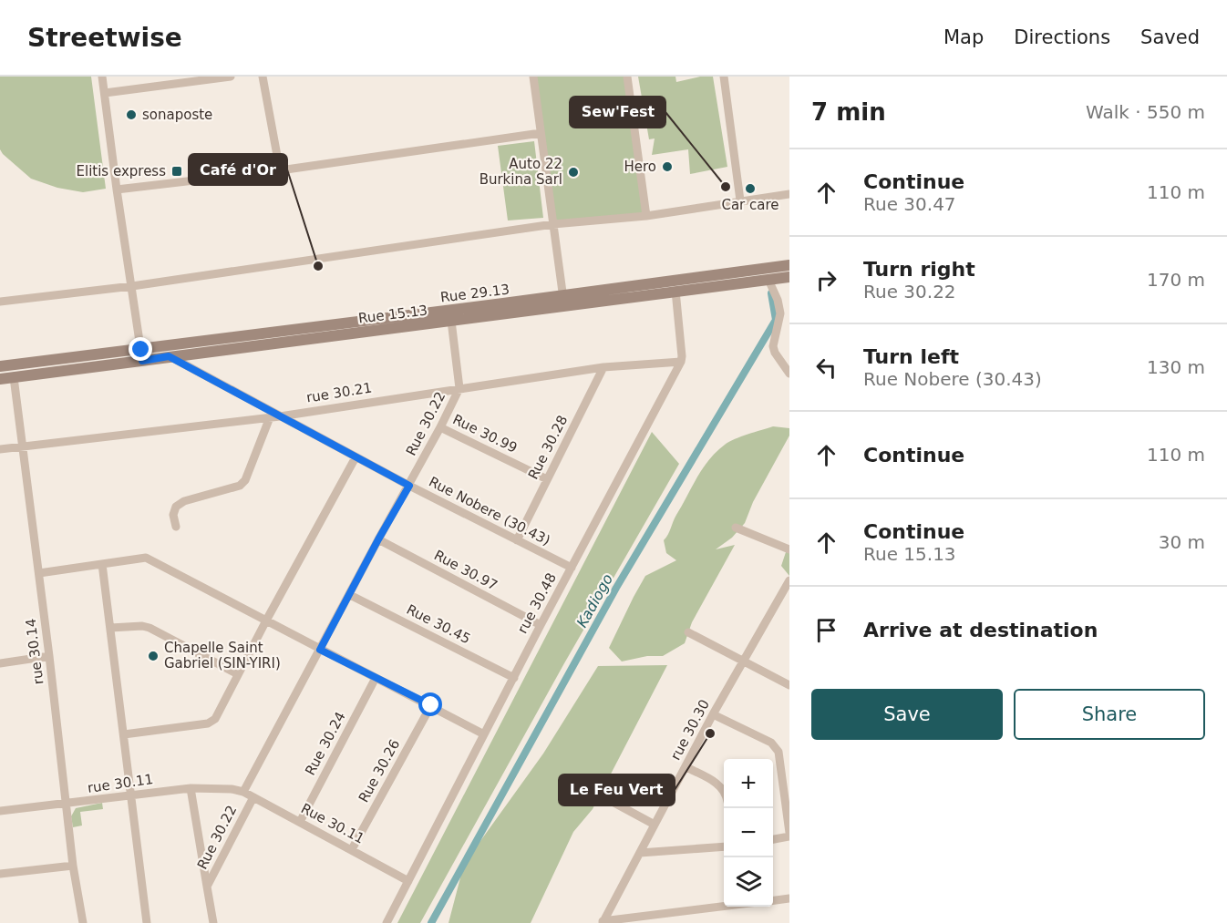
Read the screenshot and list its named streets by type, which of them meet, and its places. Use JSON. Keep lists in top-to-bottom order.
{
  "streets": {
    "main road": ["Rue 29.13", "Rue 15.13"],
    "street": [
      "rue 30.21",
      "Rue 30.22",
      "Rue 30.99",
      "Rue 30.28",
      "Rue Nobere (30.43)",
      "Rue 30.97",
      "rue 30.48",
      "Rue 30.45",
      "rue 30.14",
      "rue 30.30",
      "Rue 30.24",
      "Rue 30.26",
      "rue 30.11",
      "Rue 30.11"
    ]
  },
  "crossings": [
    ["Rue 29.13", "Rue 15.13"],
    ["Rue 15.13", "Rue 30.22"],
    ["Rue 15.13", "Rue Nobere (30.43)"],
    ["Rue 15.13", "rue 30.14"],
    ["rue 30.21", "Rue 30.22"],
    ["rue 30.21", "Rue 30.28"],
    ["rue 30.21", "Rue Nobere (30.43)"],
    ["rue 30.21", "rue 30.48"],
    ["rue 30.21", "rue 30.14"],
    ["Rue 30.22", "Rue 30.99"],
    ["Rue 30.22", "Rue Nobere (30.43)"],
    ["Rue 30.22", "Rue 30.97"],
    ["Rue 30.22", "Rue 30.45"],
    ["Rue 30.22", "rue 30.11"],
    ["Rue 30.22", "Rue 30.11"],
    ["Rue 30.99", "Rue 30.28"],
    ["Rue 30.28", "Rue Nobere (30.43)"],
    ["Rue Nobere (30.43)", "rue 30.48"],
    ["Rue 30.97", "rue 30.48"],
    ["rue 30.48", "Rue 30.45"],
    ["rue 30.48", "Rue 30.11"],
    ["rue 30.14", "rue 30.11"],
    ["Rue 30.24", "Rue 30.11"],
    ["Rue 30.26", "Rue 30.11"],
    ["rue 30.11", "Rue 30.11"]
  ],
  "water": ["Kadiogo"],
  "places": {
    "other": [
      "sonaposte",
      "Hero",
      "Auto 22 Burkina Sarl",
      "Sew'Fest",
      "Car care",
      "Café d'Or",
      "Chapelle Saint Gabriel (SIN-YIRI)",
      "Le Feu Vert"
    ],
    "transit": ["Elitis express"]
  },
  "page": {
    "header": "Streetwise",
    "nav": ["Map", "Directions", "Saved"],
    "heading": ["7 min", "Walk · 550 m"],
    "list": [
      ["Continue", "Rue 30.47", "110 m"],
      ["Turn right", "Rue 30.22", "170 m"],
      ["Turn left", "Rue Nobere (30.43)", "130 m"],
      ["Continue", "110 m"],
      ["Continue", "Rue 15.13", "30 m"],
      "Arrive at destination"
    ],
    "buttons": ["Save", "Share"],
    "map_buttons": ["+", "−"]
  }
}
